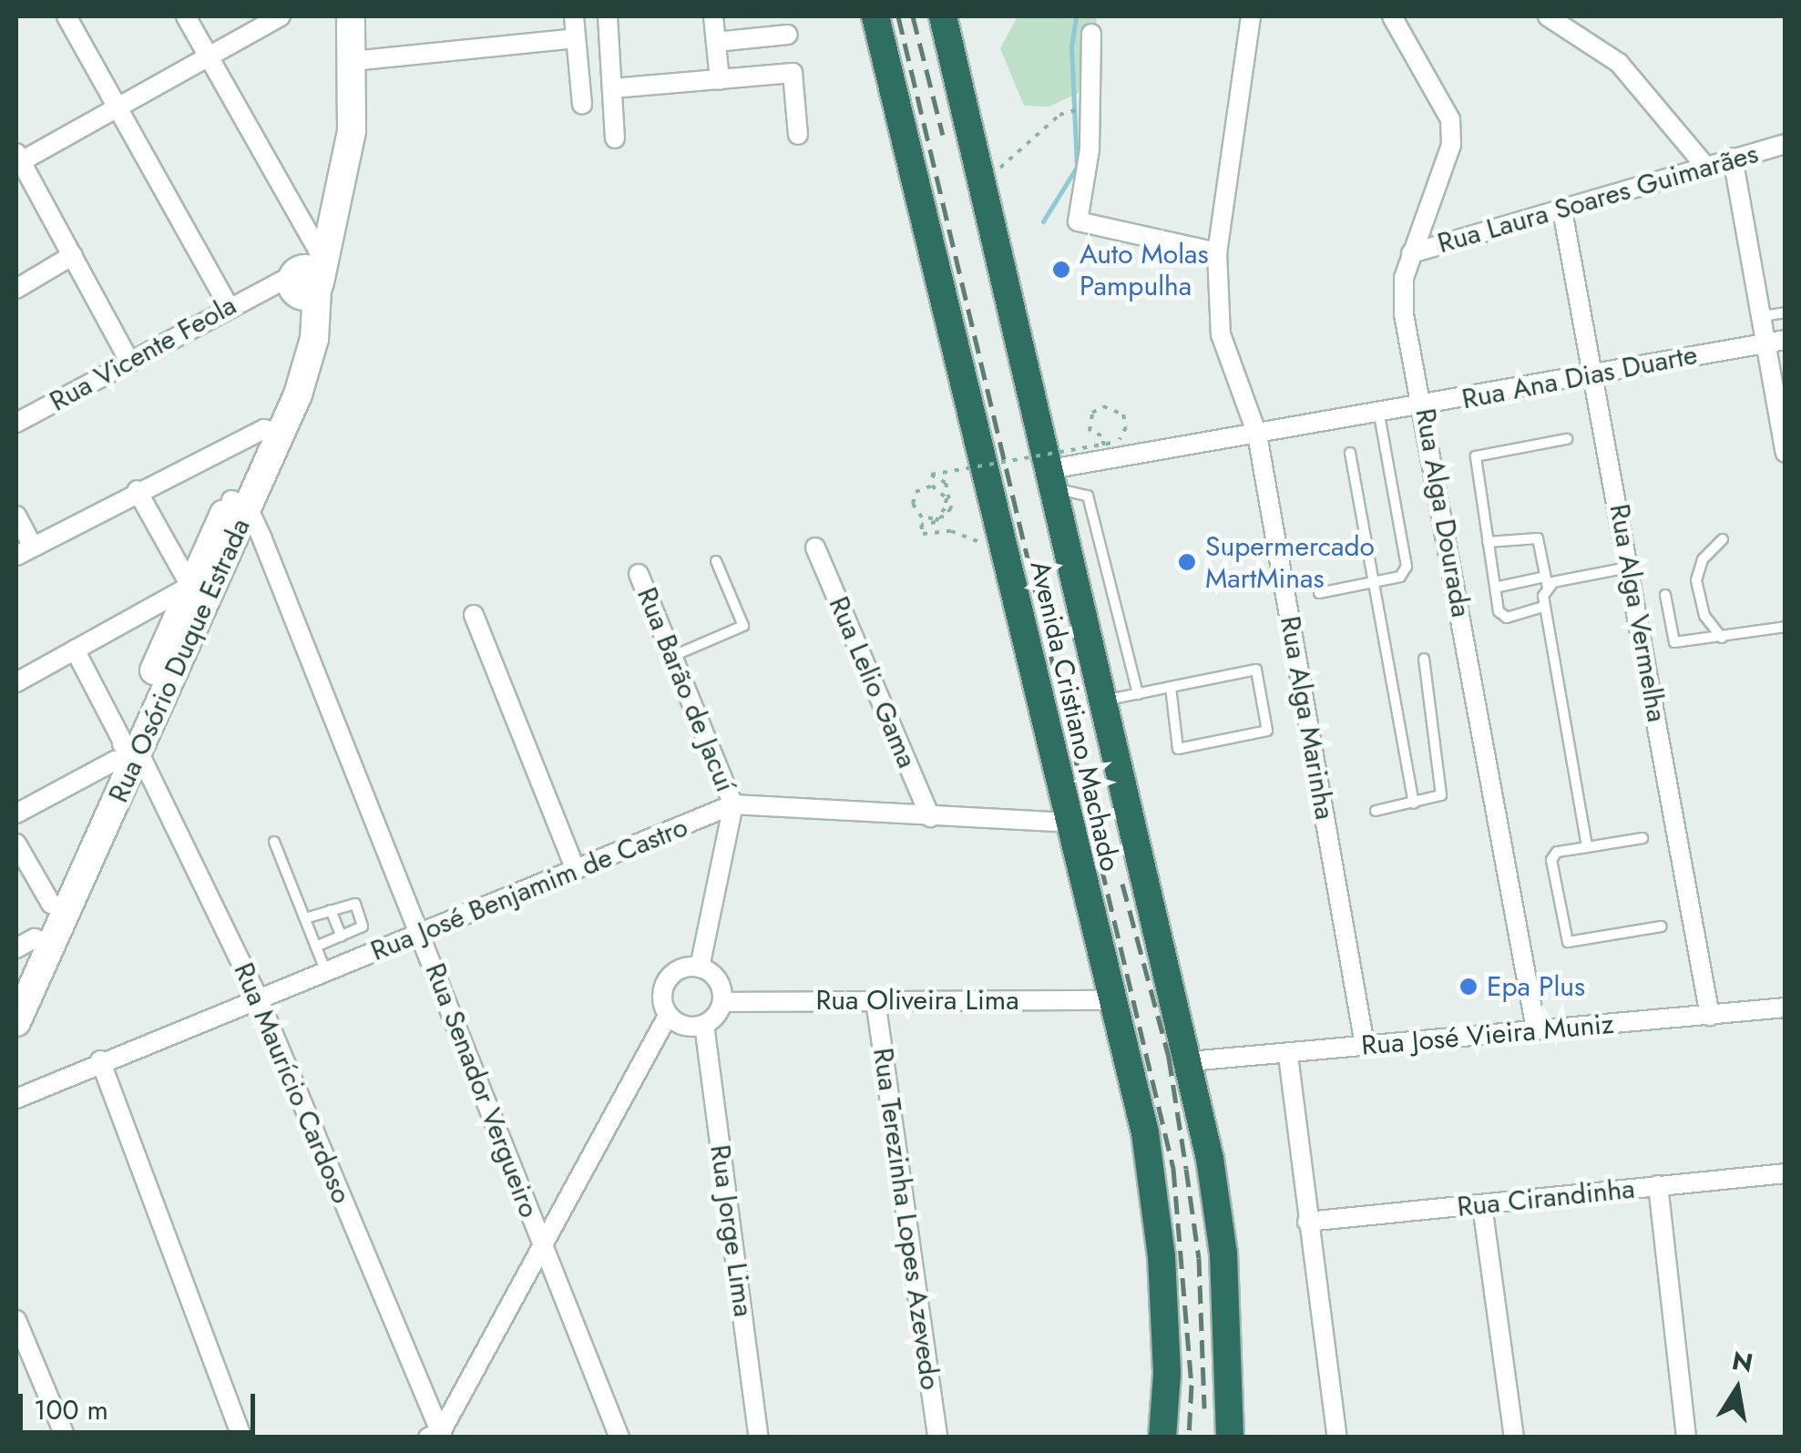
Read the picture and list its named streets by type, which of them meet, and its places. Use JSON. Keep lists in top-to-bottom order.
{
  "streets": {
    "highway": ["Avenida Cristiano Machado"],
    "street": [
      "Rua Laura Soares Guimarães",
      "Rua Vicente Feola",
      "Rua Ana Dias Duarte",
      "Rua Alga Dourada",
      "Rua Alga Vermelha",
      "Rua Osório Duque Estrada",
      "Rua Lelio Gama",
      "Rua Barão de Jacuí",
      "Rua Alga Marinha",
      "Rua José Benjamim de Castro",
      "Rua Oliveira Lima",
      "Rua José Vieira Muniz",
      "Rua Maurício Cardoso",
      "Rua Senador Vergueiro",
      "Rua Cirandinha",
      "Rua Terezinha Lopes Azevedo",
      "Rua Jorge Lima"
    ]
  },
  "crossings": [
    ["Rua Laura Soares Guimarães", "Rua Alga Dourada"],
    ["Rua Laura Soares Guimarães", "Rua Alga Vermelha"],
    ["Rua Vicente Feola", "Rua Osório Duque Estrada"],
    ["Rua Ana Dias Duarte", "Rua Alga Dourada"],
    ["Rua Ana Dias Duarte", "Rua Alga Vermelha"],
    ["Rua Ana Dias Duarte", "Avenida Cristiano Machado"],
    ["Rua Ana Dias Duarte", "Rua Alga Marinha"],
    ["Rua Alga Dourada", "Rua José Vieira Muniz"],
    ["Rua Alga Vermelha", "Rua José Vieira Muniz"],
    ["Rua Osório Duque Estrada", "Rua Maurício Cardoso"],
    ["Rua Osório Duque Estrada", "Rua Senador Vergueiro"],
    ["Rua Lelio Gama", "Rua José Benjamim de Castro"],
    ["Rua Barão de Jacuí", "Rua José Benjamim de Castro"],
    ["Rua Barão de Jacuí", "Rua Oliveira Lima"],
    ["Rua Barão de Jacuí", "Rua Jorge Lima"],
    ["Avenida Cristiano Machado", "Rua José Benjamim de Castro"],
    ["Avenida Cristiano Machado", "Rua Oliveira Lima"],
    ["Avenida Cristiano Machado", "Rua José Vieira Muniz"],
    ["Rua Alga Marinha", "Rua José Vieira Muniz"],
    ["Rua José Benjamim de Castro", "Rua Maurício Cardoso"],
    ["Rua José Benjamim de Castro", "Rua Senador Vergueiro"],
    ["Rua Oliveira Lima", "Rua Terezinha Lopes Azevedo"],
    ["Rua Oliveira Lima", "Rua Jorge Lima"]
  ],
  "places": ["Auto Molas Pampulha", "Supermercado MartMinas", "Epa Plus"],
  "scale_bar": "100 m",
  "north": "top"
}
